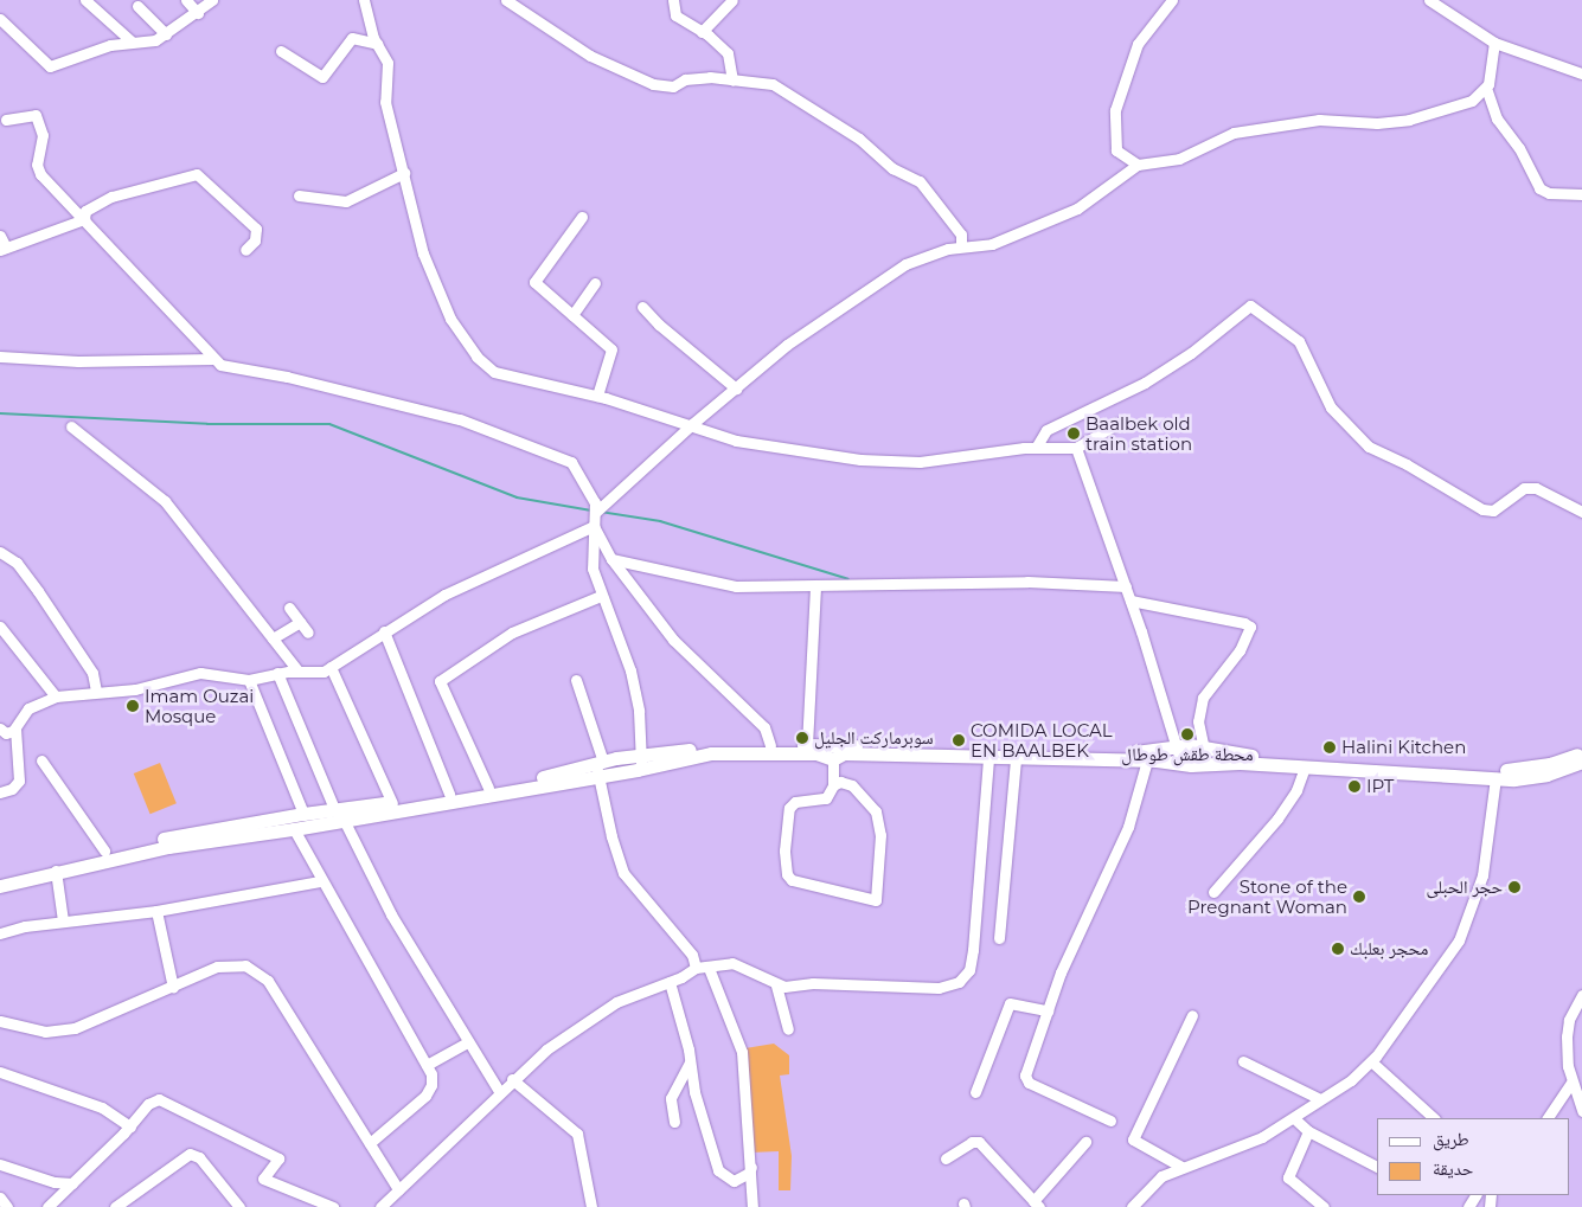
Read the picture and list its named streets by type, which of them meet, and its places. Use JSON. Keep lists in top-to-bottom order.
{
  "places": [
    "Baalbek old train station",
    "Imam Ouzai Mosque",
    "محطة طقش طوطال",
    "سوبرماركت الجليل",
    "COMIDA LOCAL EN BAALBEK",
    "Halini Kitchen",
    "IPT",
    "حجر الحبلى",
    "Stone of the Pregnant Woman",
    "محجر بعلبك"
  ],
  "legend": ["طريق", "حديقة"]
}
